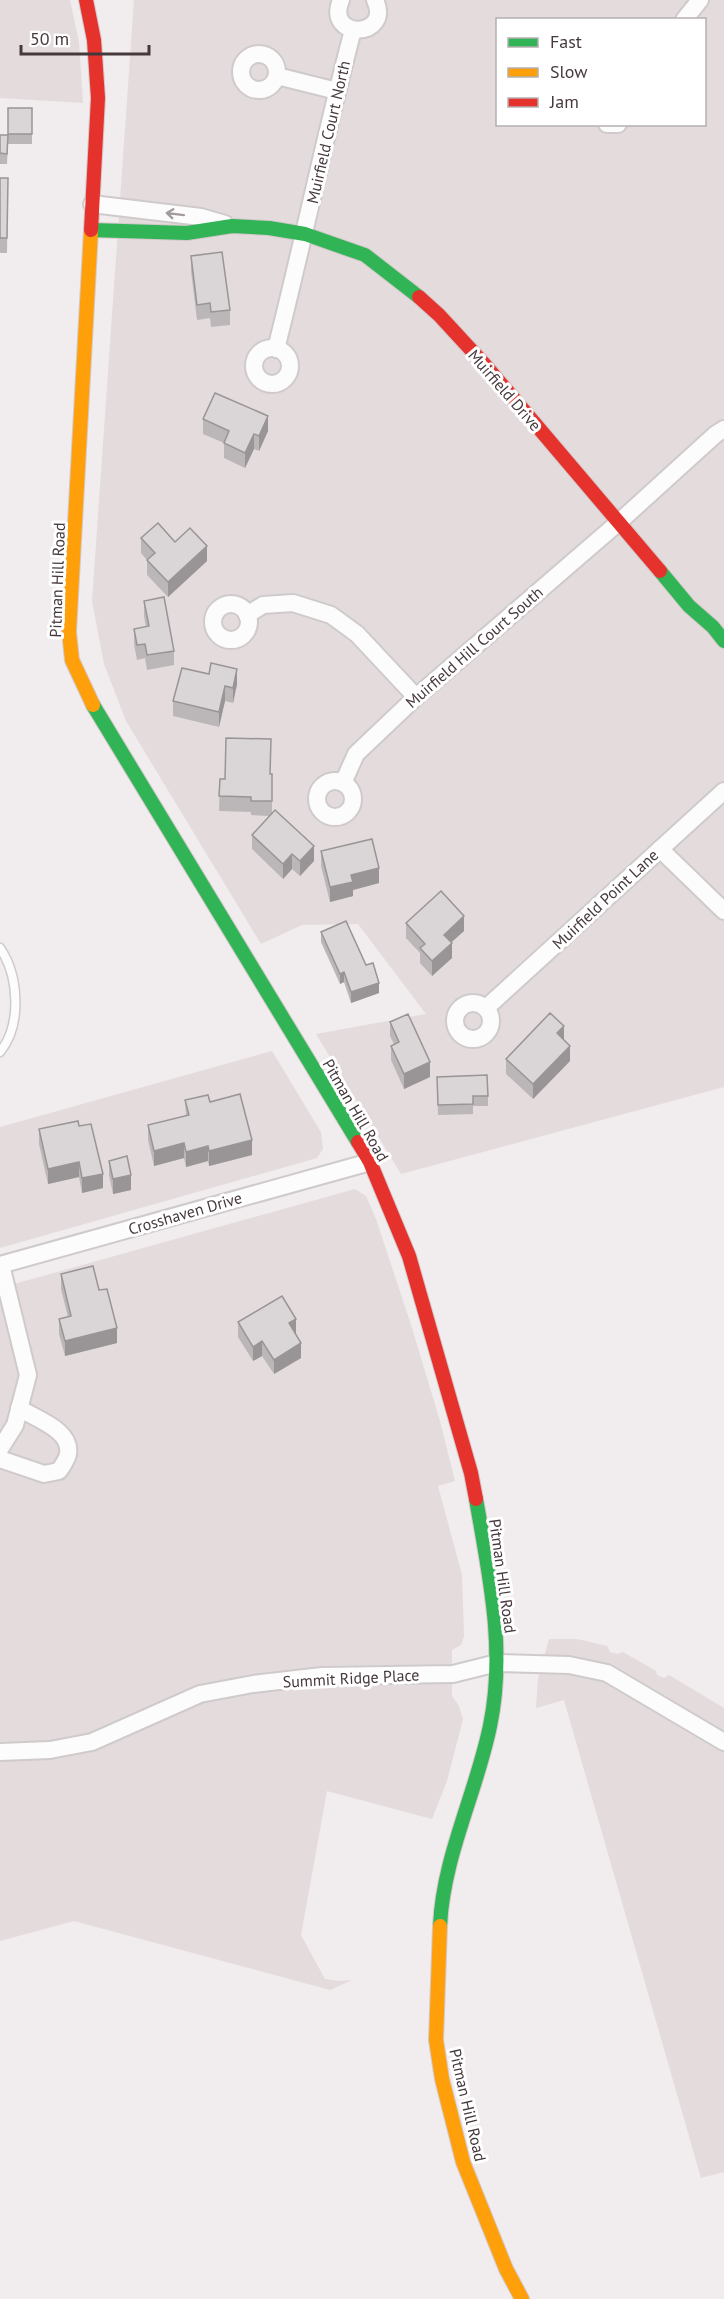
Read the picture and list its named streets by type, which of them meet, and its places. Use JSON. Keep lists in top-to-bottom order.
{
  "streets": {
    "street": [
      "Muirfield Court North",
      "Muirfield Drive",
      "Pitman Hill Road",
      "Muirfield Hill Court South",
      "Muirfield Point Lane",
      "Crosshaven Drive",
      "Summit Ridge Place"
    ]
  },
  "crossings": [
    ["Muirfield Court North", "Muirfield Drive"],
    ["Muirfield Drive", "Pitman Hill Road"],
    ["Muirfield Drive", "Muirfield Hill Court South"],
    ["Pitman Hill Road", "Crosshaven Drive"],
    ["Pitman Hill Road", "Summit Ridge Place"]
  ],
  "legend": ["Fast", "Slow", "Jam"],
  "scale_bar": "50 m"
}
